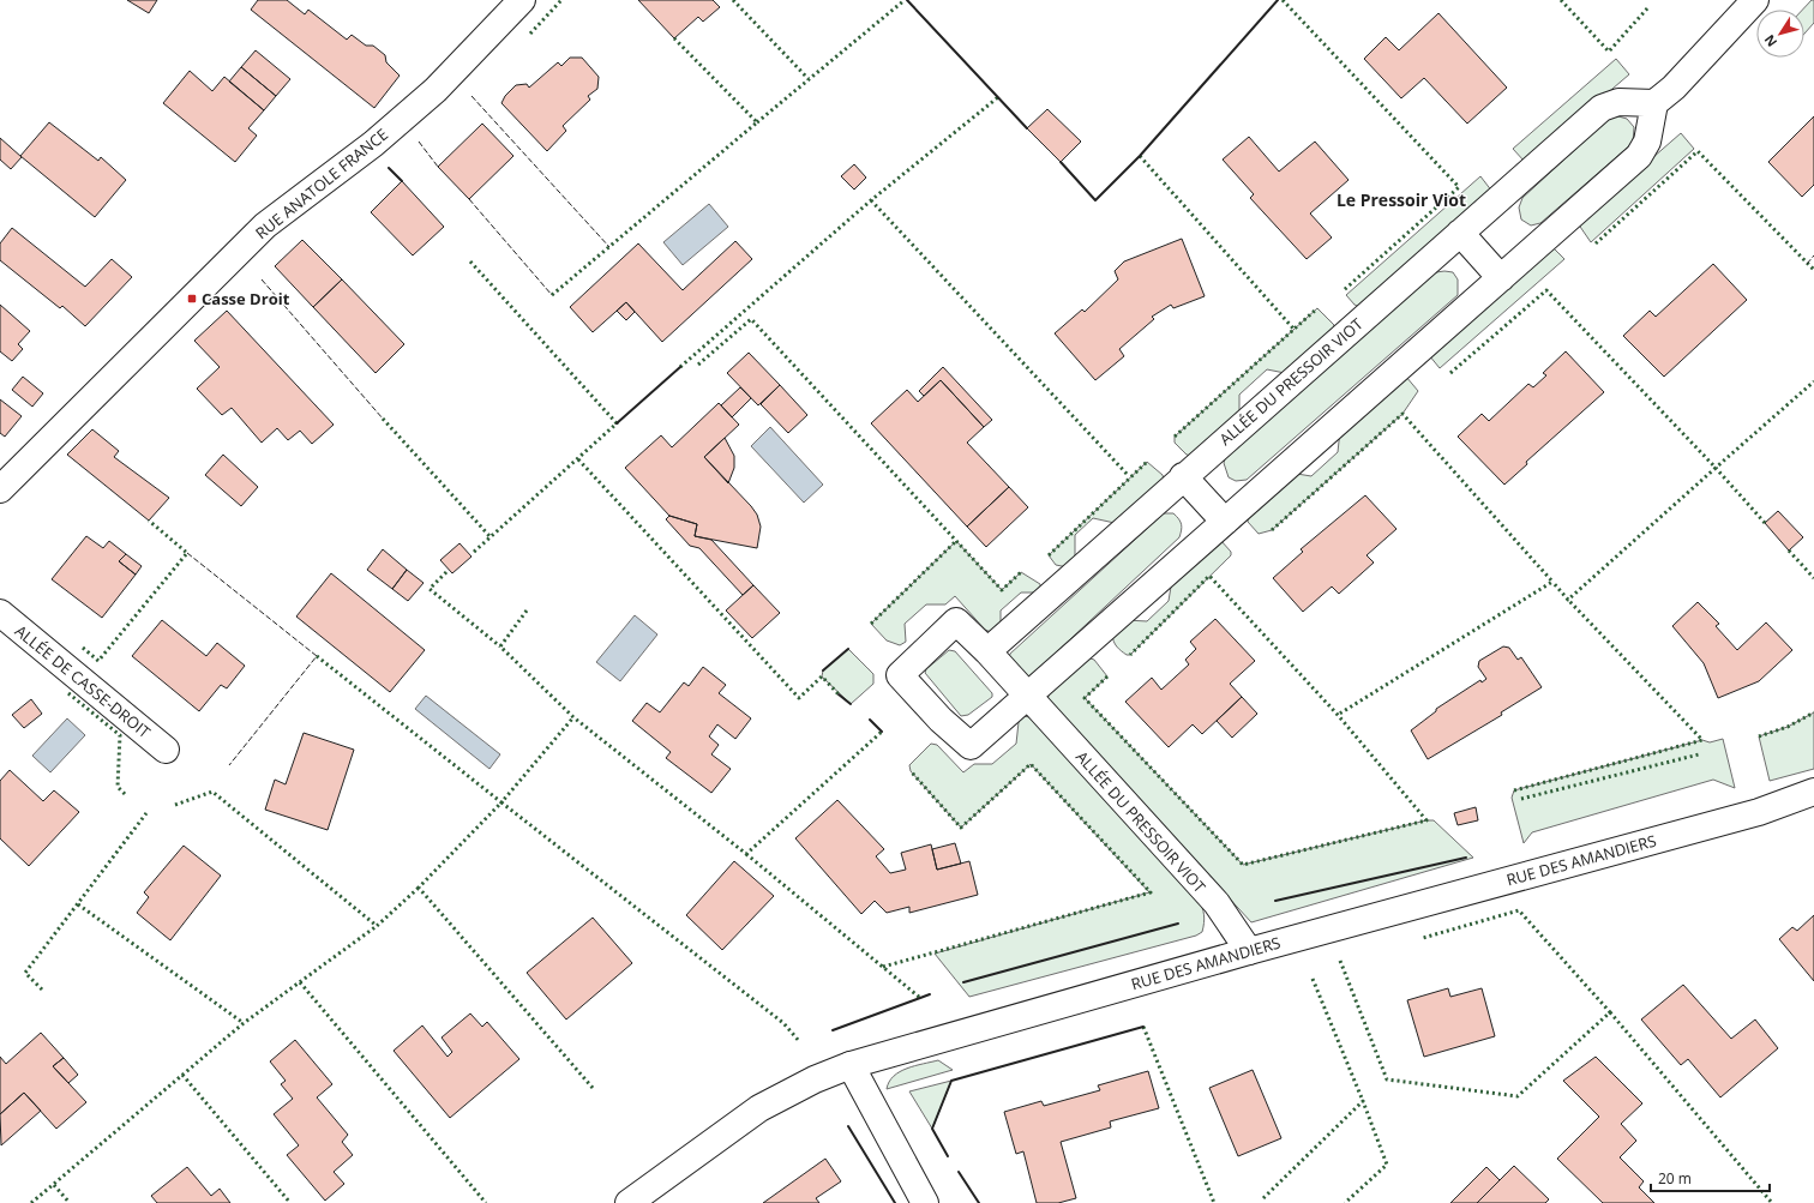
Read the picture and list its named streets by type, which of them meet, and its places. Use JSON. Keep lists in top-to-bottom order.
{
  "streets": {
    "street": [
      "RUE ANATOLE FRANCE",
      "ALLÉE DU PRESSOIR VIOT",
      "ALLÉE DE CASSE-DROIT",
      "RUE DES AMANDIERS"
    ]
  },
  "crossings": [
    ["ALLÉE DU PRESSOIR VIOT", "RUE DES AMANDIERS"]
  ],
  "districts": ["Le Pressoir Viot"],
  "places": {
    "transit": ["Casse Droit"]
  },
  "scale_bar": "20 m",
  "north": "bottom left"
}
